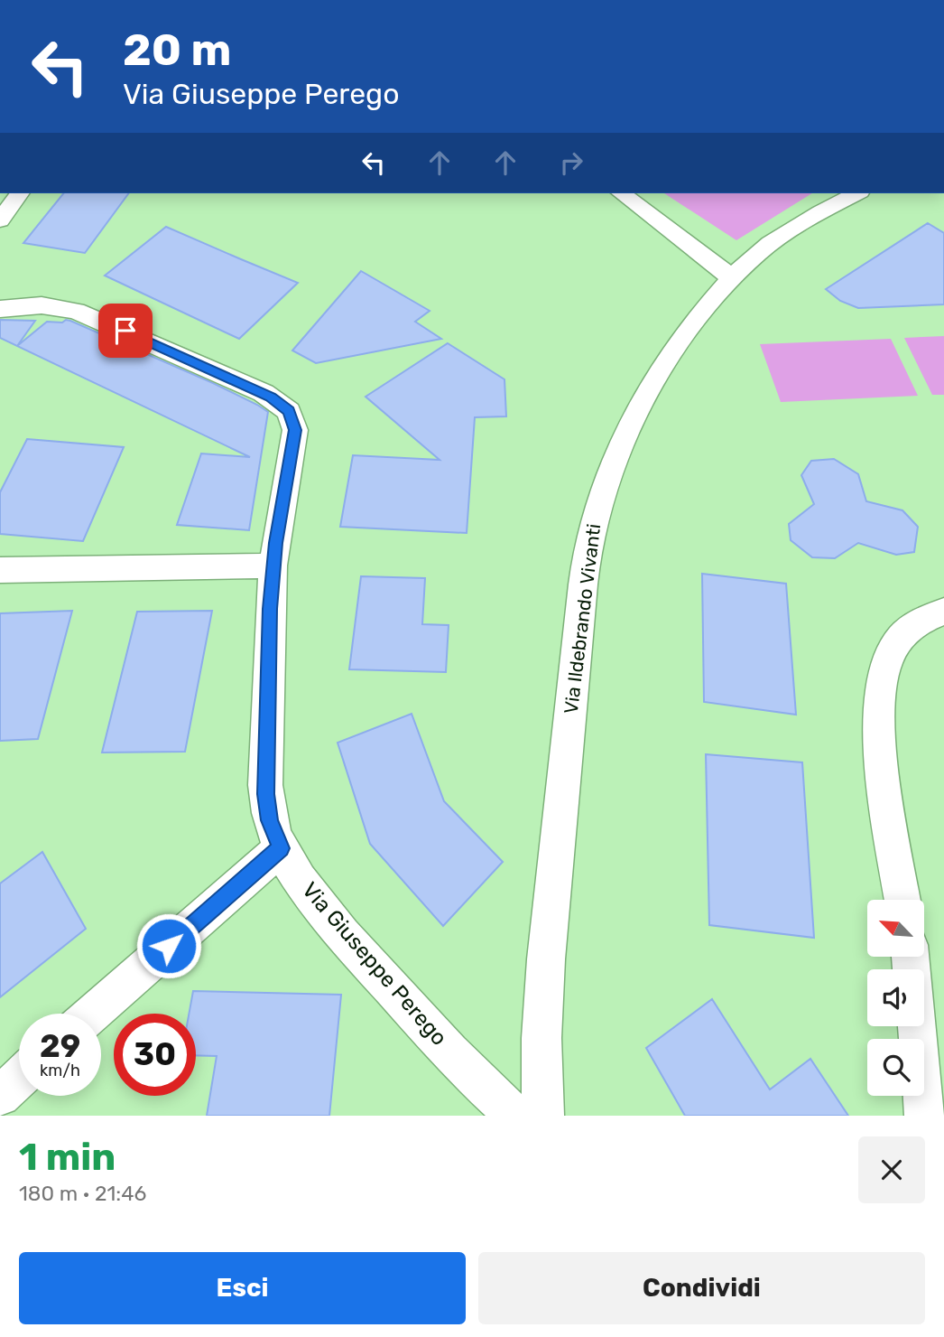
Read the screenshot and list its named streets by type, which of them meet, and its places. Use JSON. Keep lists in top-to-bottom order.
{
  "streets": {
    "street": ["Via Ildebrando Vivanti", "Via Giuseppe Perego"]
  },
  "north": "top left",
  "page": {
    "turn": ["20 m", "Via Giuseppe Perego"],
    "speed": "29 km/h",
    "limit": "30",
    "heading": ["1 min", "180 m · 21:46"],
    "buttons": ["Esci", "Condividi"]
  }
}
